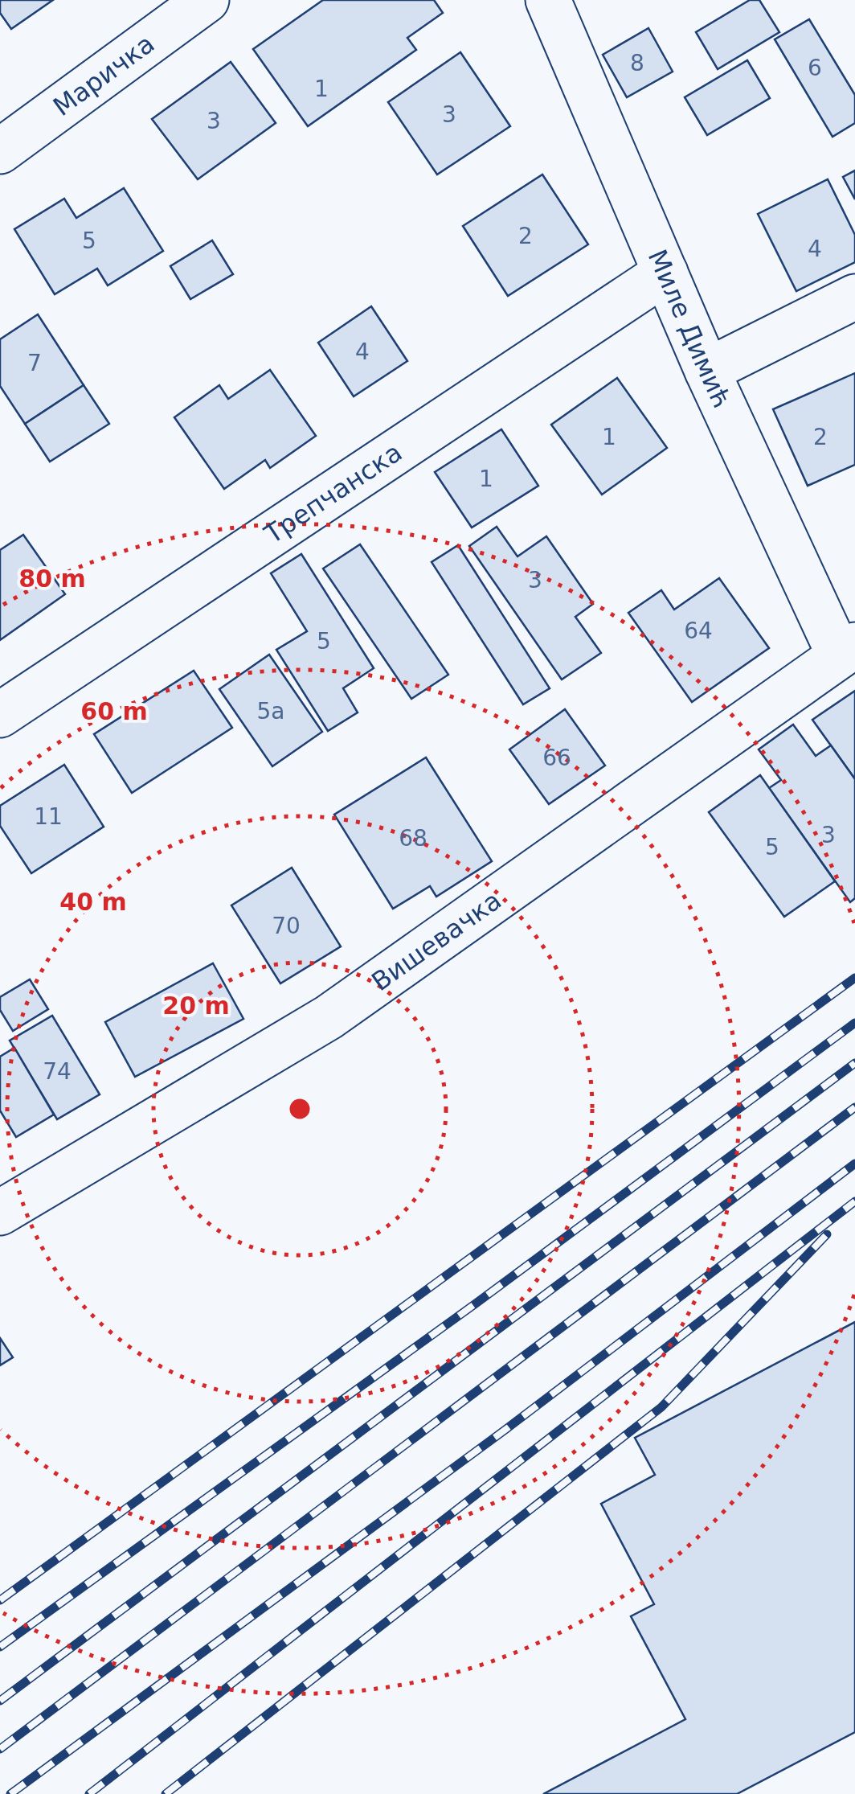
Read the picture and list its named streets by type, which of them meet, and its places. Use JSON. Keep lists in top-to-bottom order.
{
  "streets": {
    "street": [
      "Маричка",
      "Миле Димић",
      "Трепчанска",
      "Вишевачка"
    ]
  },
  "crossings": [
    ["Миле Димић", "Трепчанска"],
    ["Миле Димић", "Вишевачка"]
  ],
  "house_numbers": [
    "8",
    "6",
    "1",
    "3",
    "3",
    "2",
    "5",
    "4",
    "4",
    "7",
    "1",
    "2",
    "1",
    "3",
    "64",
    "5",
    "5a",
    "66",
    "11",
    "3",
    "68",
    "5",
    "70",
    "74"
  ],
  "rings": [
    "80 m",
    "60 m",
    "40 m",
    "20 m"
  ]
}
